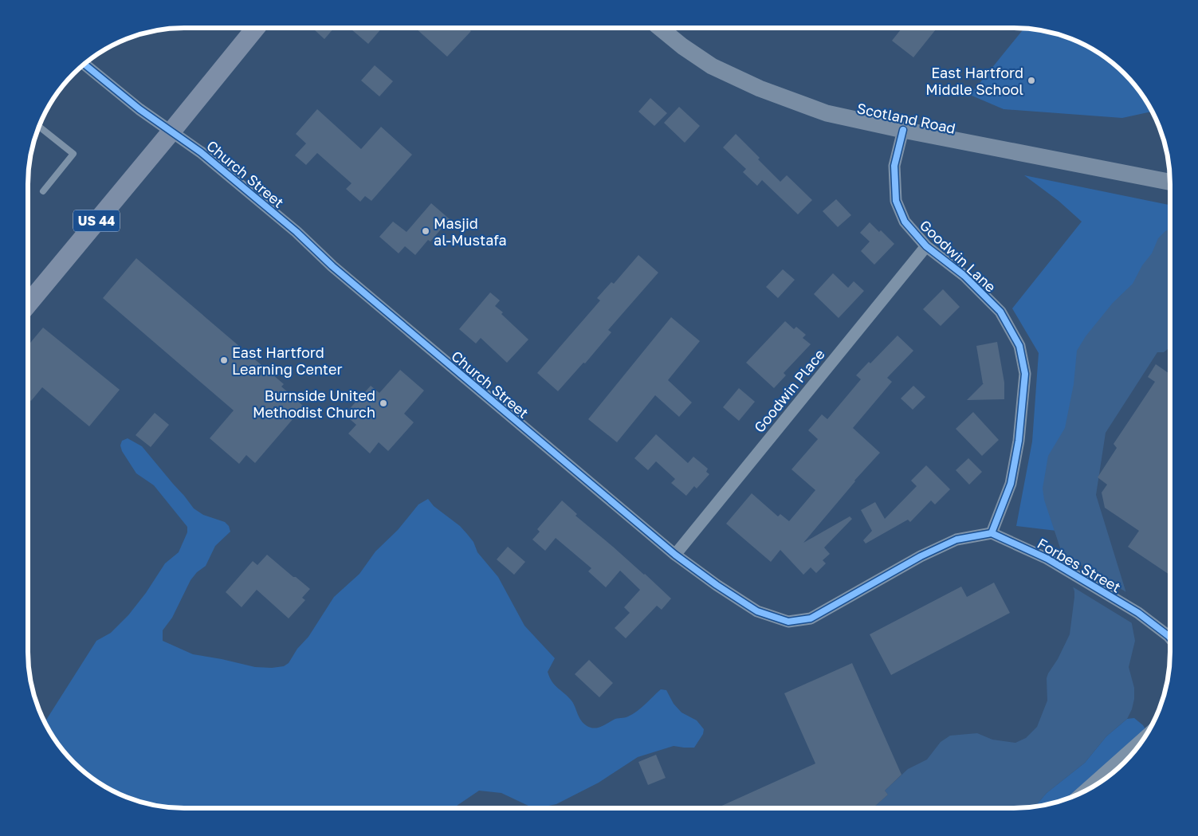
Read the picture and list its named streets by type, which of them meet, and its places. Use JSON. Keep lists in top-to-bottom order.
{
  "streets": {
    "main road": ["Scotland Road", "US 44"],
    "street": [
      "Church Street",
      "Goodwin Lane",
      "Goodwin Place",
      "Forbes Street"
    ]
  },
  "crossings": [
    ["Scotland Road", "Goodwin Lane"],
    ["Church Street", "US 44"],
    ["Church Street", "Goodwin Lane"],
    ["Church Street", "Goodwin Place"],
    ["Church Street", "Forbes Street"],
    ["Goodwin Lane", "Goodwin Place"],
    ["Goodwin Lane", "Forbes Street"]
  ],
  "places": [
    "East Hartford Middle School",
    "Masjid al-Mustafa",
    "East Hartford Learning Center",
    "Burnside United Methodist Church"
  ]
}
